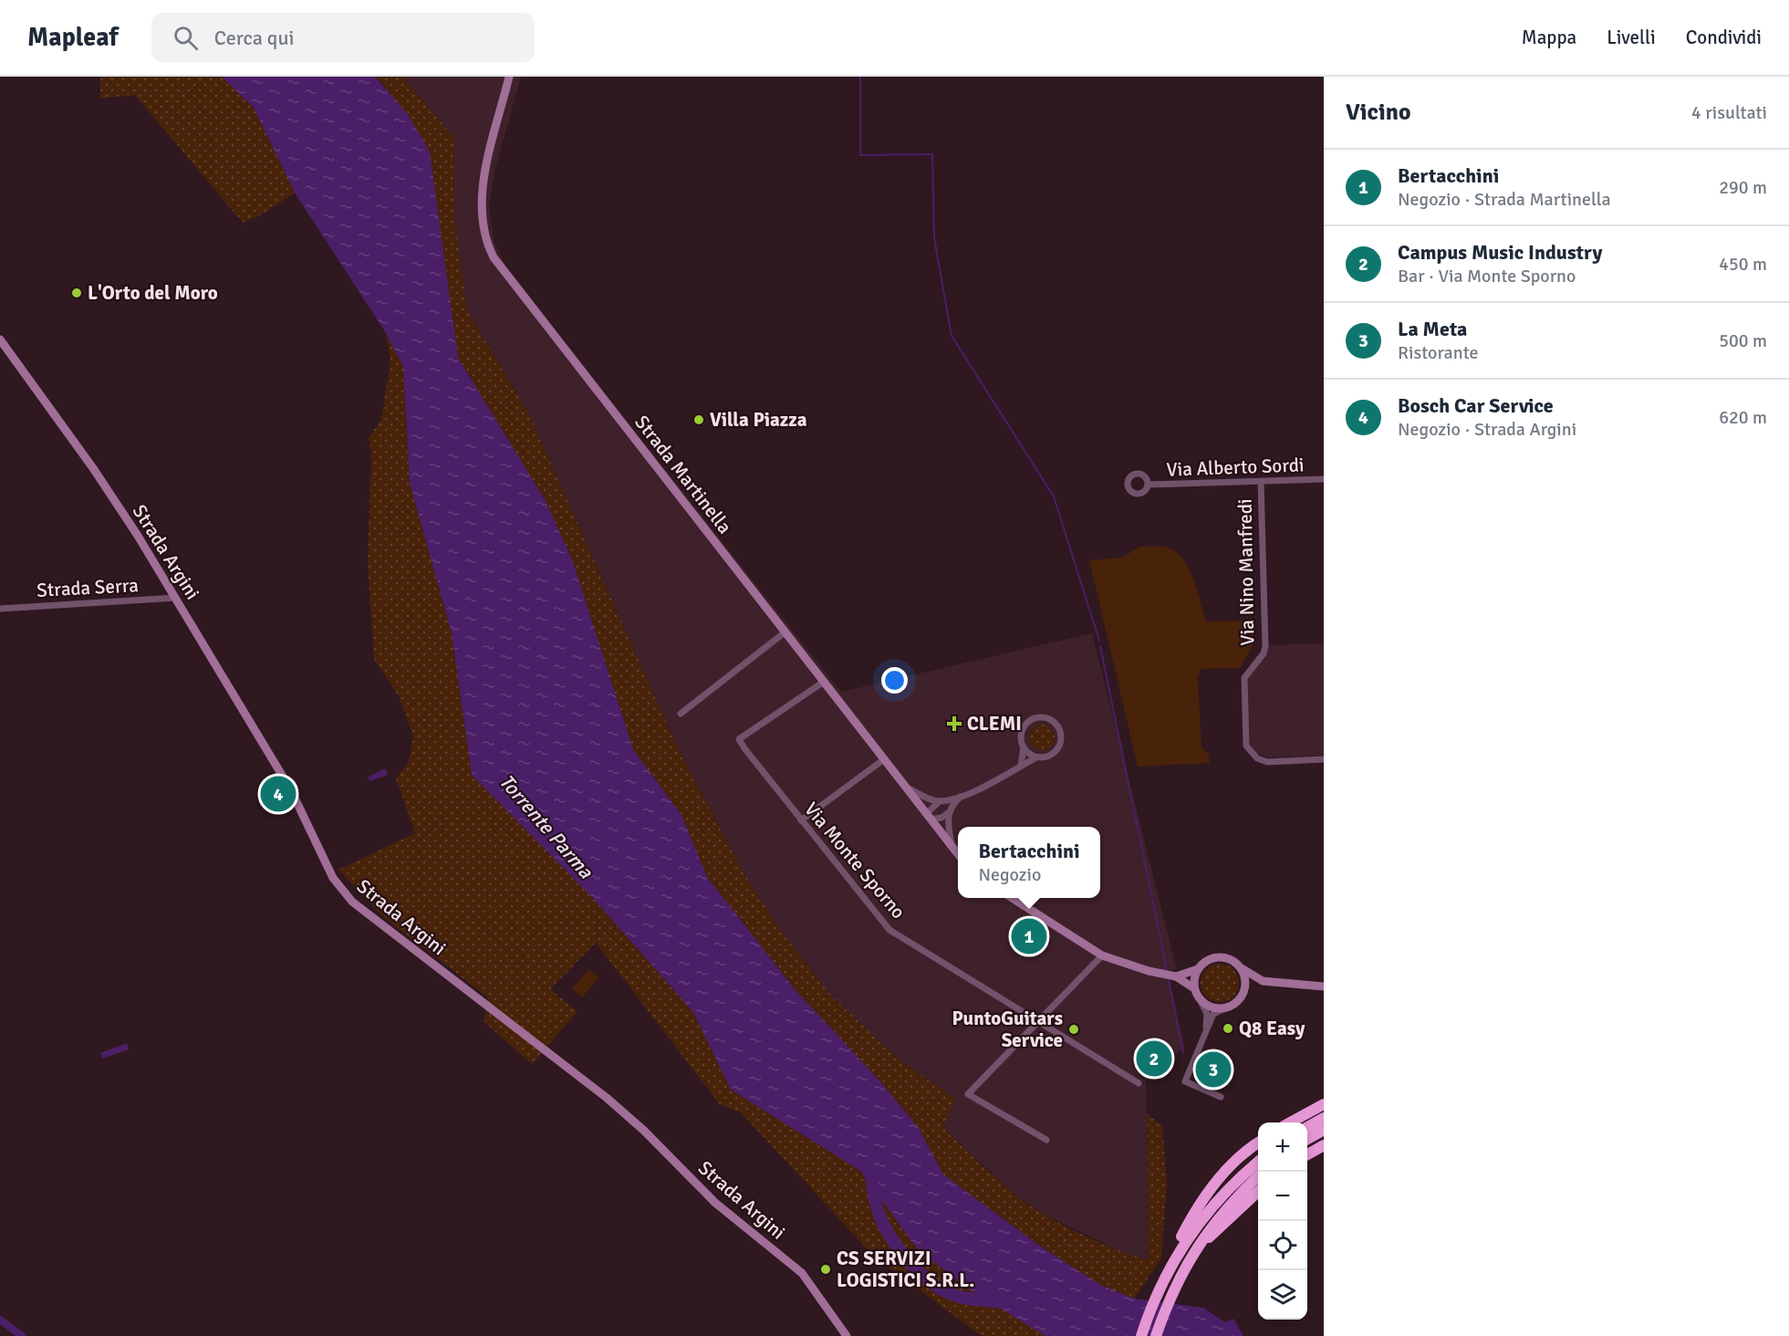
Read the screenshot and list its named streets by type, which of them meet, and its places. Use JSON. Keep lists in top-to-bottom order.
{
  "streets": {
    "street": [
      "Via Alberto Sordi",
      "Strada Martinella",
      "Strada Argini",
      "Via Nino Manfredi",
      "Strada Serra",
      "Via Monte Sporno"
    ]
  },
  "crossings": [
    ["Via Alberto Sordi", "Via Nino Manfredi"],
    ["Strada Martinella", "Via Monte Sporno"],
    ["Strada Argini", "Strada Serra"]
  ],
  "water": ["Torrente Parma"],
  "places": {
    "other": [
      "L'Orto del Moro",
      "Villa Piazza",
      "Q8 Easy",
      "PuntoGuitars Service",
      "CS SERVIZI LOGISTICI S.R.L."
    ],
    "health": ["CLEMI"]
  },
  "page": {
    "header": "Mapleaf",
    "search": "Cerca qui",
    "nav": ["Mappa", "Livelli", "Condividi"],
    "heading": ["Vicino", "4 risultati"],
    "list": [
      {
        "mark": "1",
        "name": "Bertacchini",
        "note": "Negozio · Strada Martinella",
        "value": "290 m"
      },
      {
        "mark": "2",
        "name": "Campus Music Industry",
        "note": "Bar · Via Monte Sporno",
        "value": "450 m"
      },
      {
        "mark": "3",
        "name": "La Meta",
        "note": "Ristorante",
        "value": "500 m"
      },
      {
        "mark": "4",
        "name": "Bosch Car Service",
        "note": "Negozio · Strada Argini",
        "value": "620 m"
      }
    ],
    "pins": [
      "4",
      "1",
      "2",
      "3"
    ],
    "popup": ["Bertacchini", "Negozio"],
    "map_buttons": ["+", "−"]
  }
}
